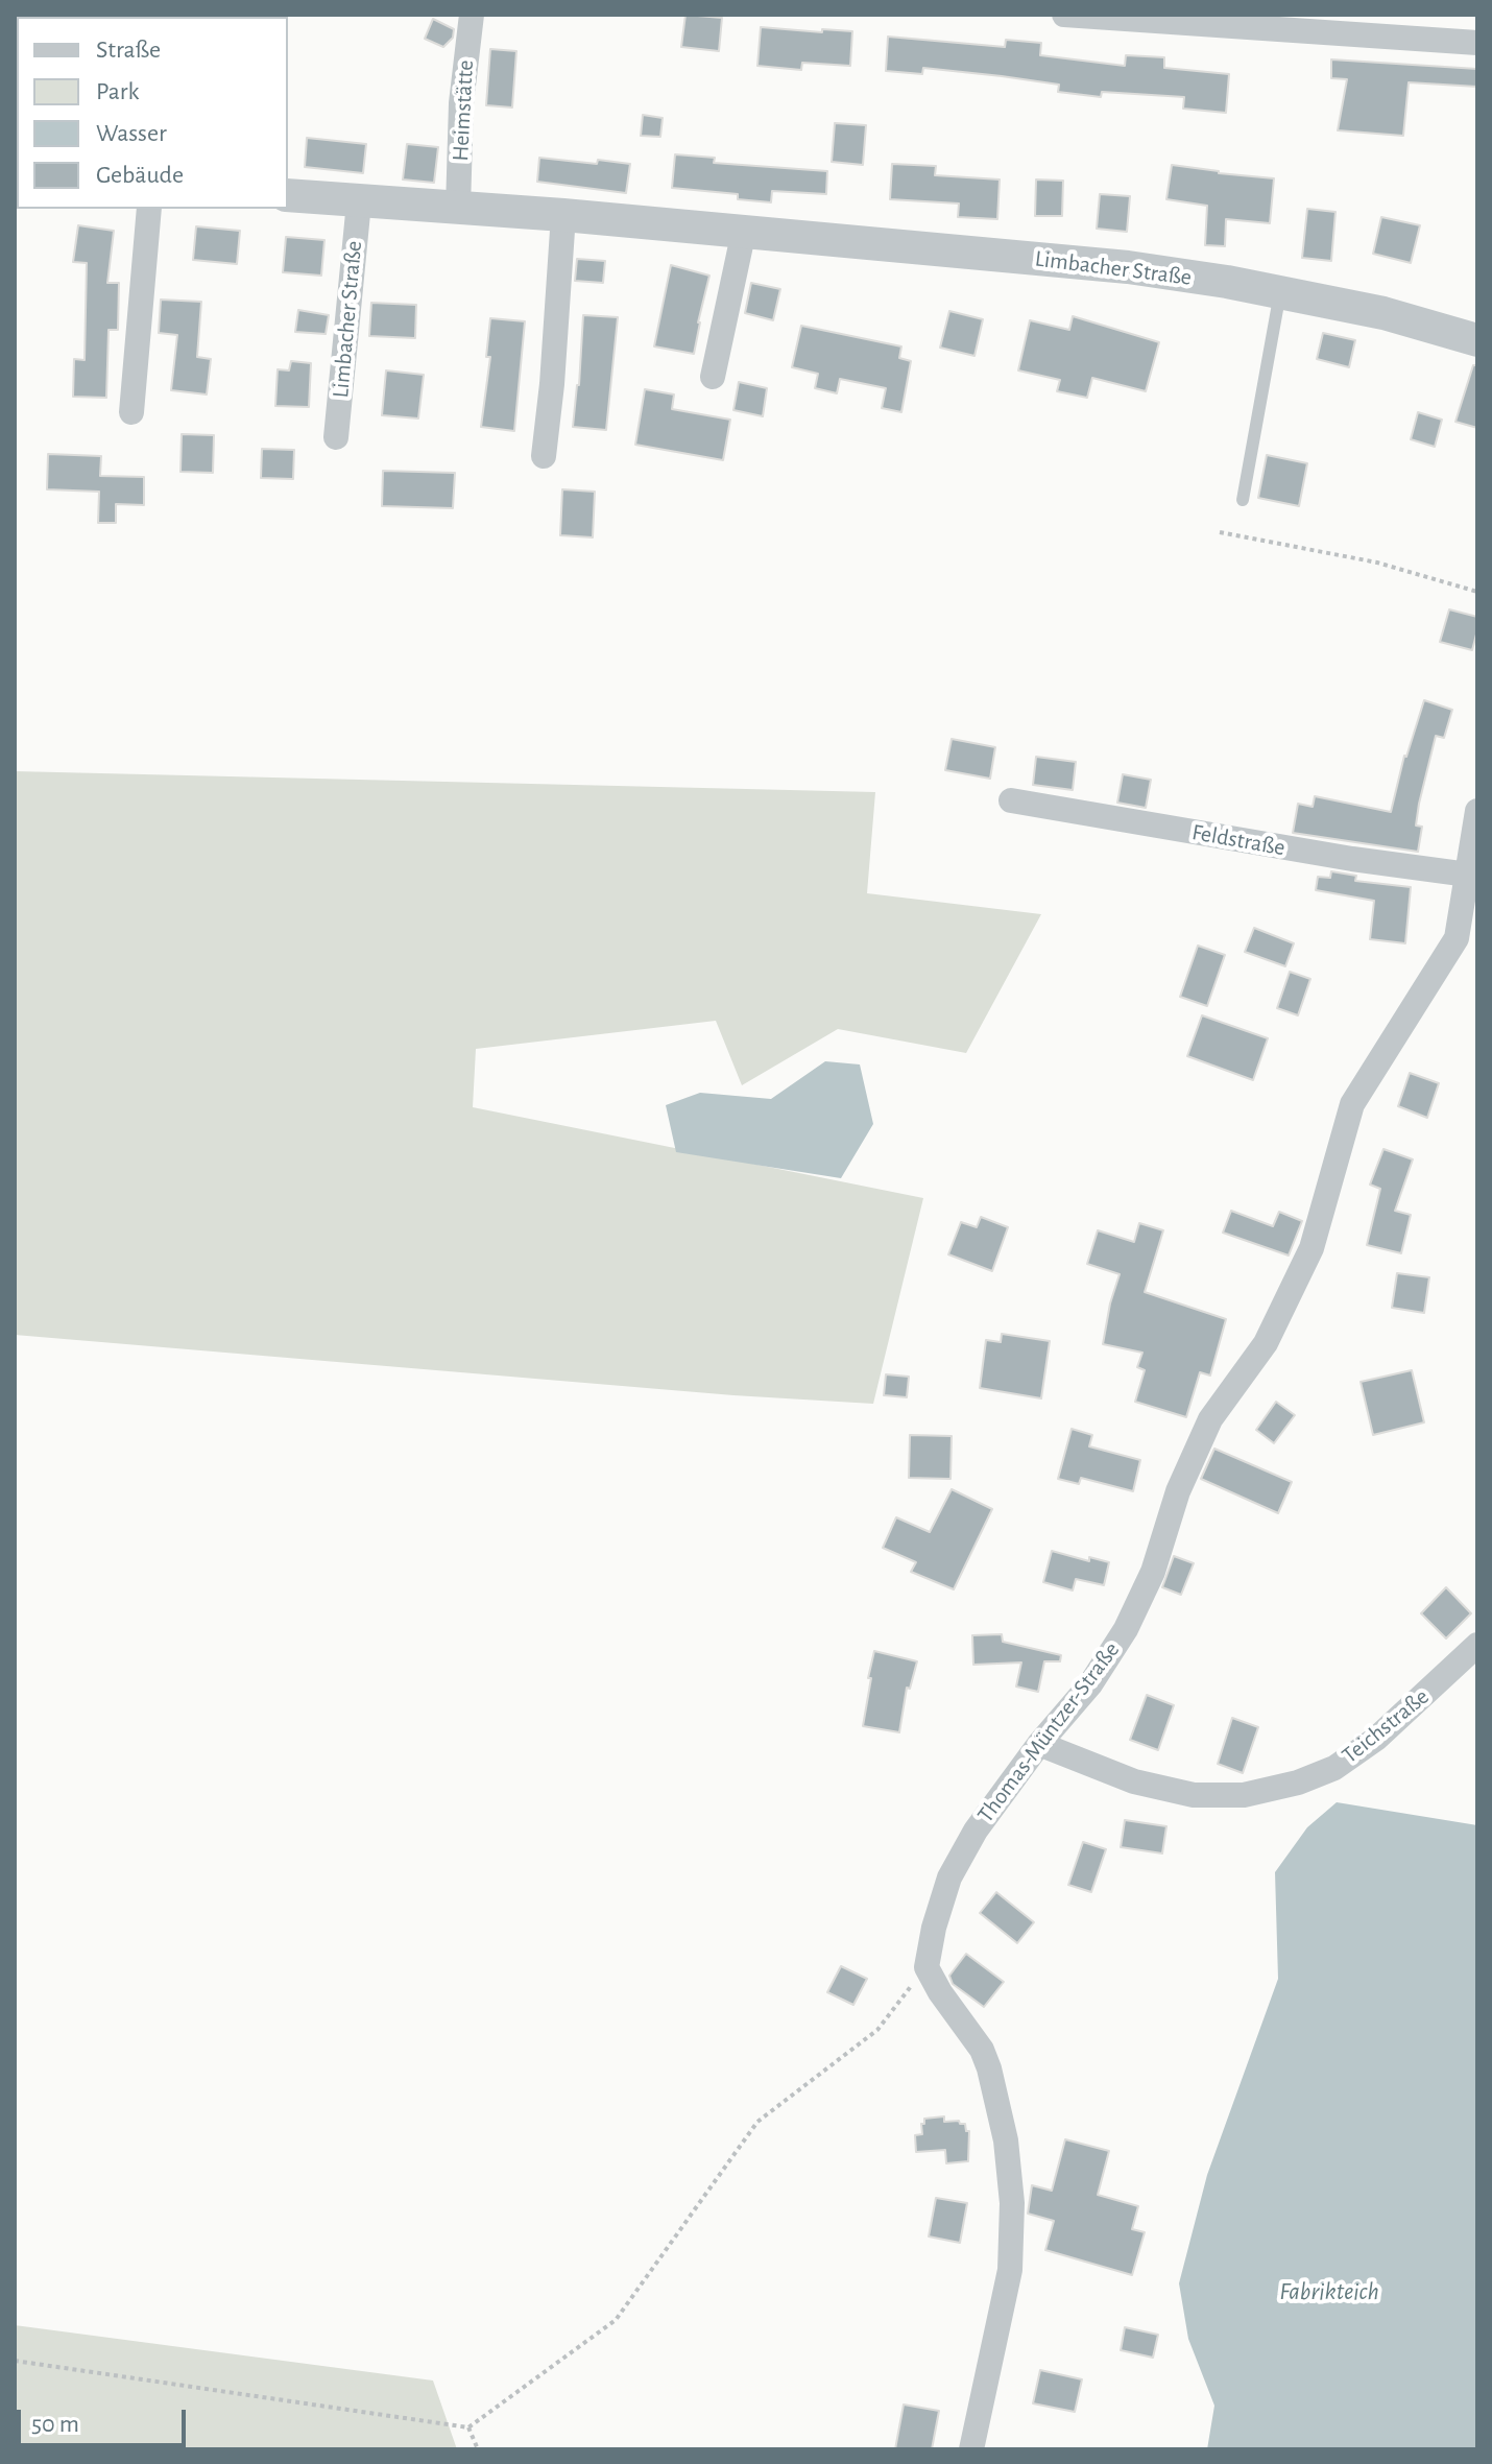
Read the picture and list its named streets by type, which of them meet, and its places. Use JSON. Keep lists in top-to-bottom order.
{
  "streets": {
    "street": [
      "Heimstätte",
      "Limbacher Straße",
      "Feldstraße",
      "Teichstraße",
      "Thomas-Müntzer-Straße"
    ]
  },
  "crossings": [
    ["Heimstätte", "Limbacher Straße"],
    ["Feldstraße", "Thomas-Müntzer-Straße"],
    ["Teichstraße", "Thomas-Müntzer-Straße"]
  ],
  "water": ["Fabrikteich"],
  "legend": [
    "Straße",
    "Park",
    "Wasser",
    "Gebäude"
  ],
  "scale_bar": "50 m"
}
